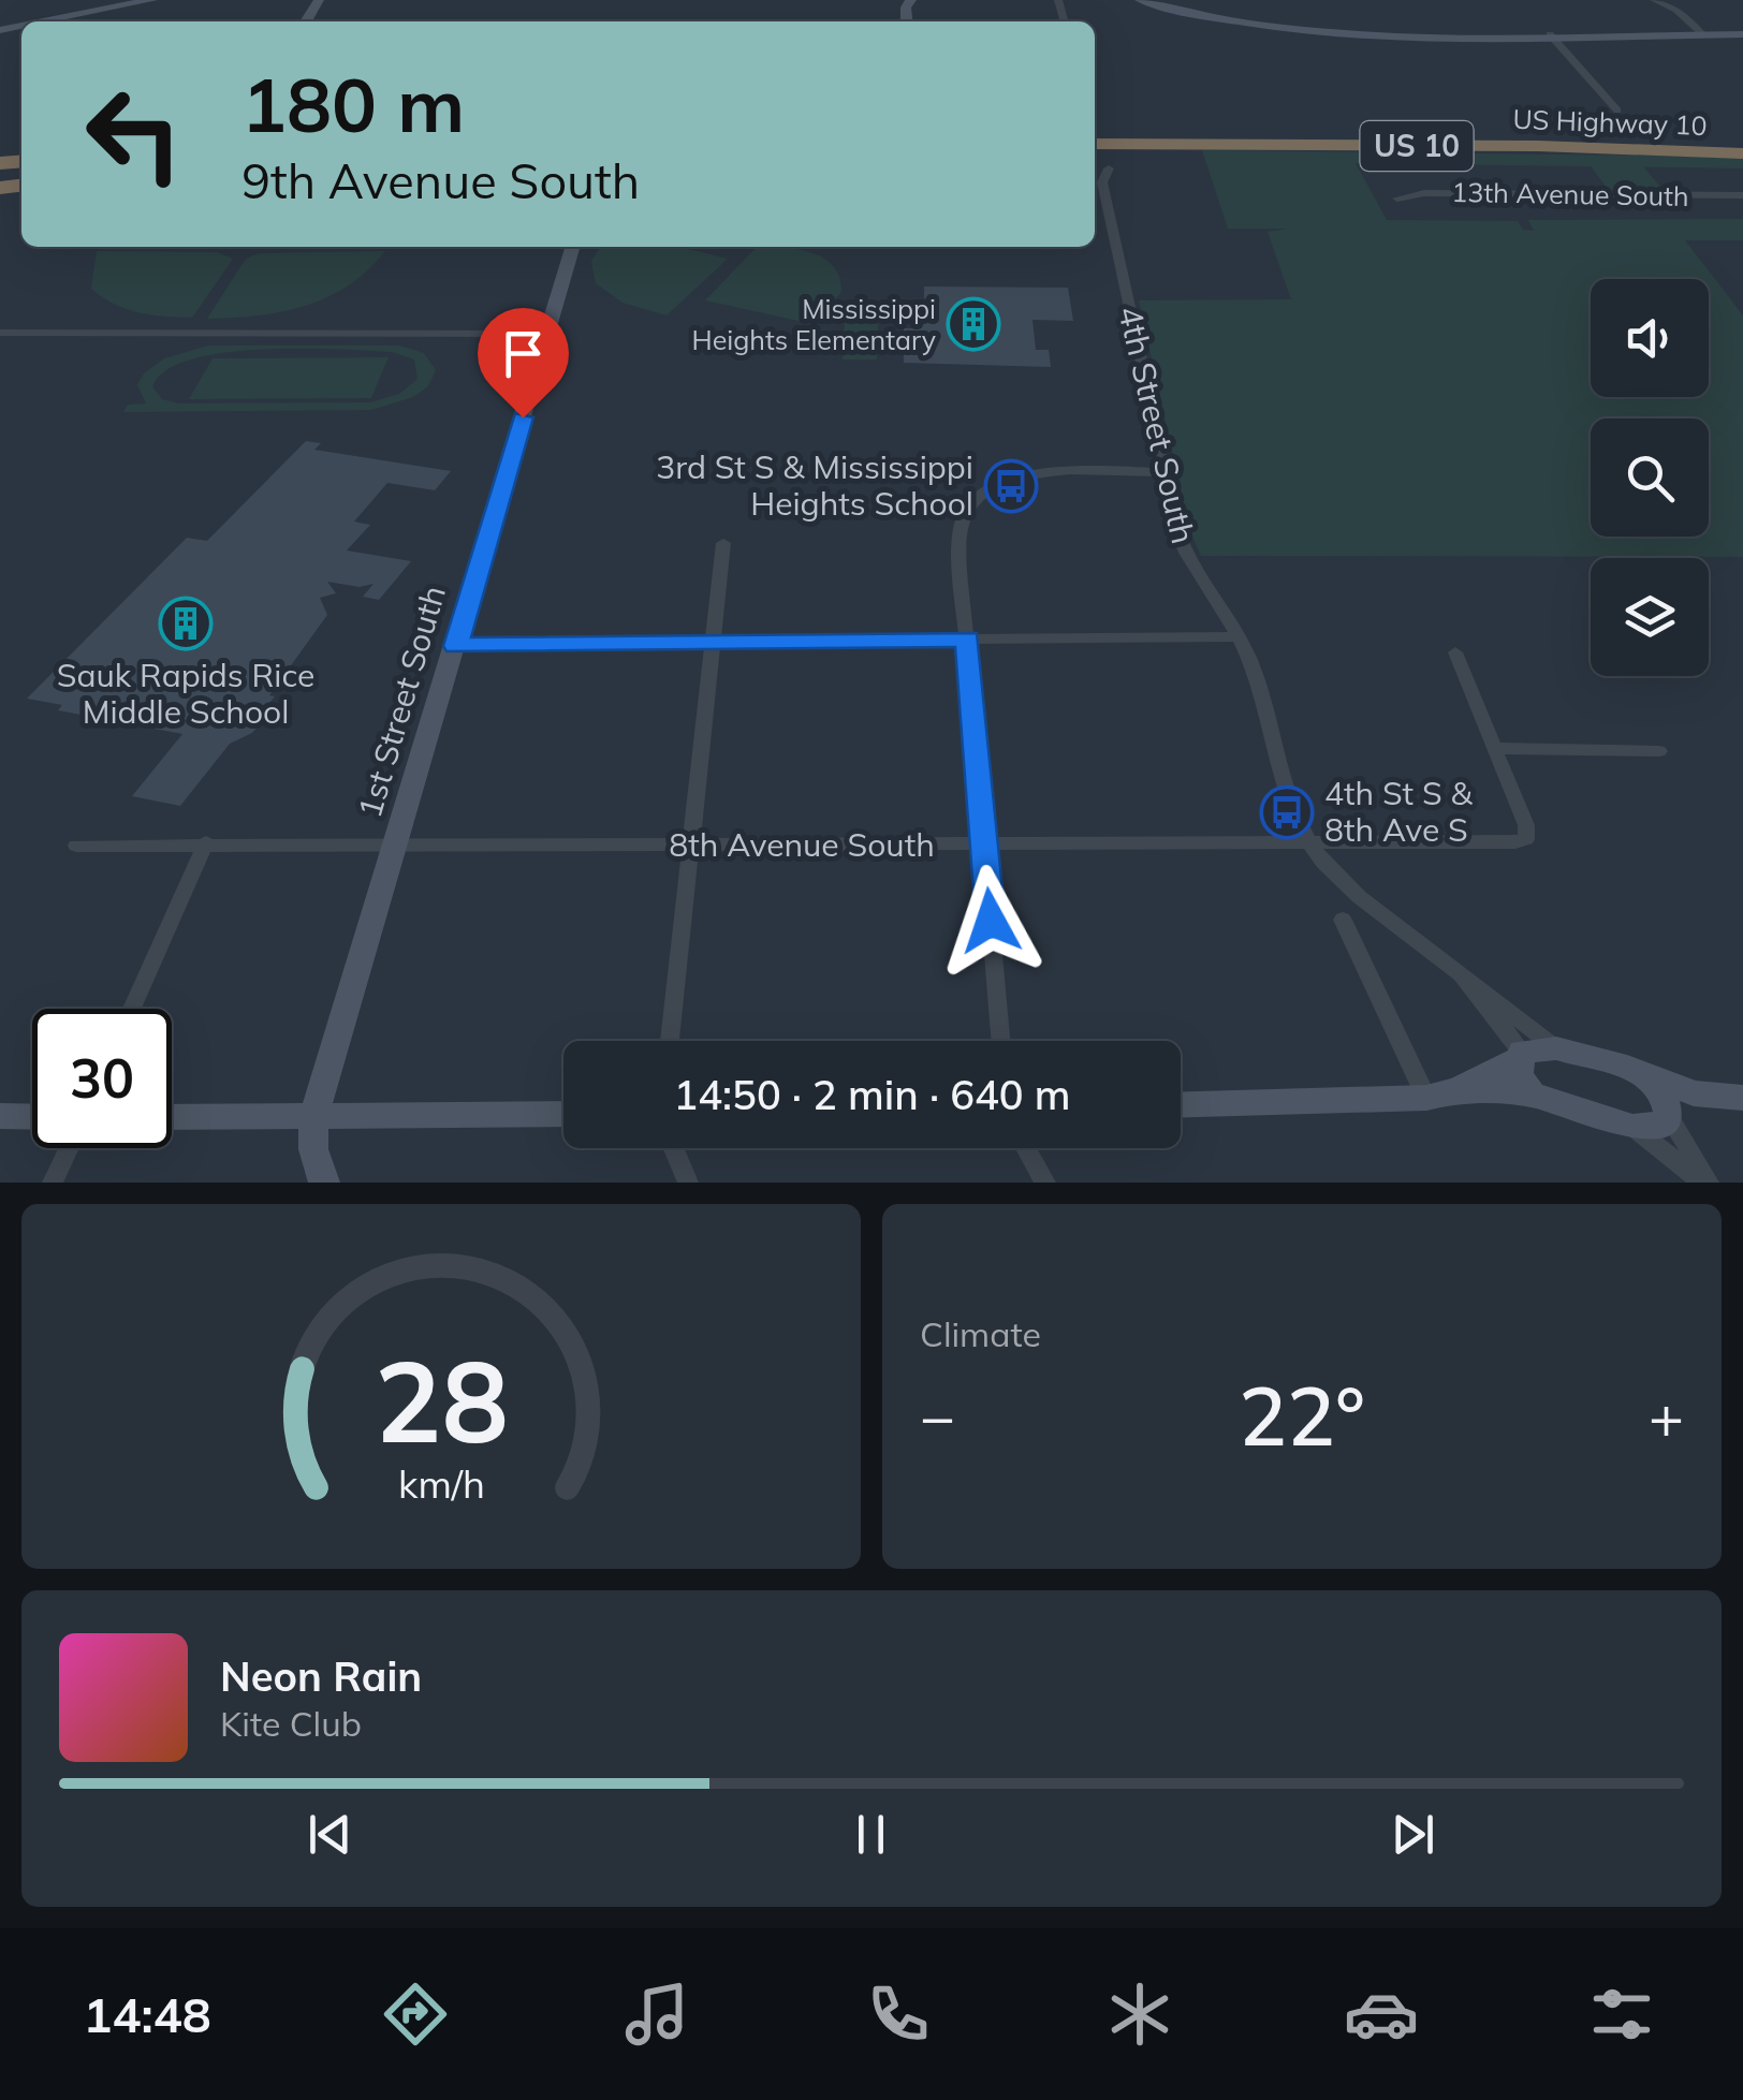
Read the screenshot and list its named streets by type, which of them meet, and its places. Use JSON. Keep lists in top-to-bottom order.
{
  "streets": {
    "highway": ["US Highway 10", "US 10"],
    "street": [
      "13th Avenue South",
      "4th Street South",
      "1st Street South",
      "8th Avenue South"
    ]
  },
  "crossings": [
    ["4th Street South", "8th Avenue South"],
    ["1st Street South", "8th Avenue South"]
  ],
  "places": {
    "building": ["Mississippi Heights Elementary", "Sauk Rapids Rice Middle School"],
    "bus stop": ["3rd St S & Mississippi Heights School", "4th St S & 8th Ave S"]
  },
  "page": {
    "turn": ["180 m", "9th Avenue South"],
    "limit": "30",
    "trip": "14:50 · 2 min · 640 m",
    "tile": "Climate",
    "heat": ["−", "22°", "+"],
    "song": ["Neon Rain", "Kite Club"],
    "tabs": "14:48",
    "gauge": ["28", "km/h"]
  }
}
